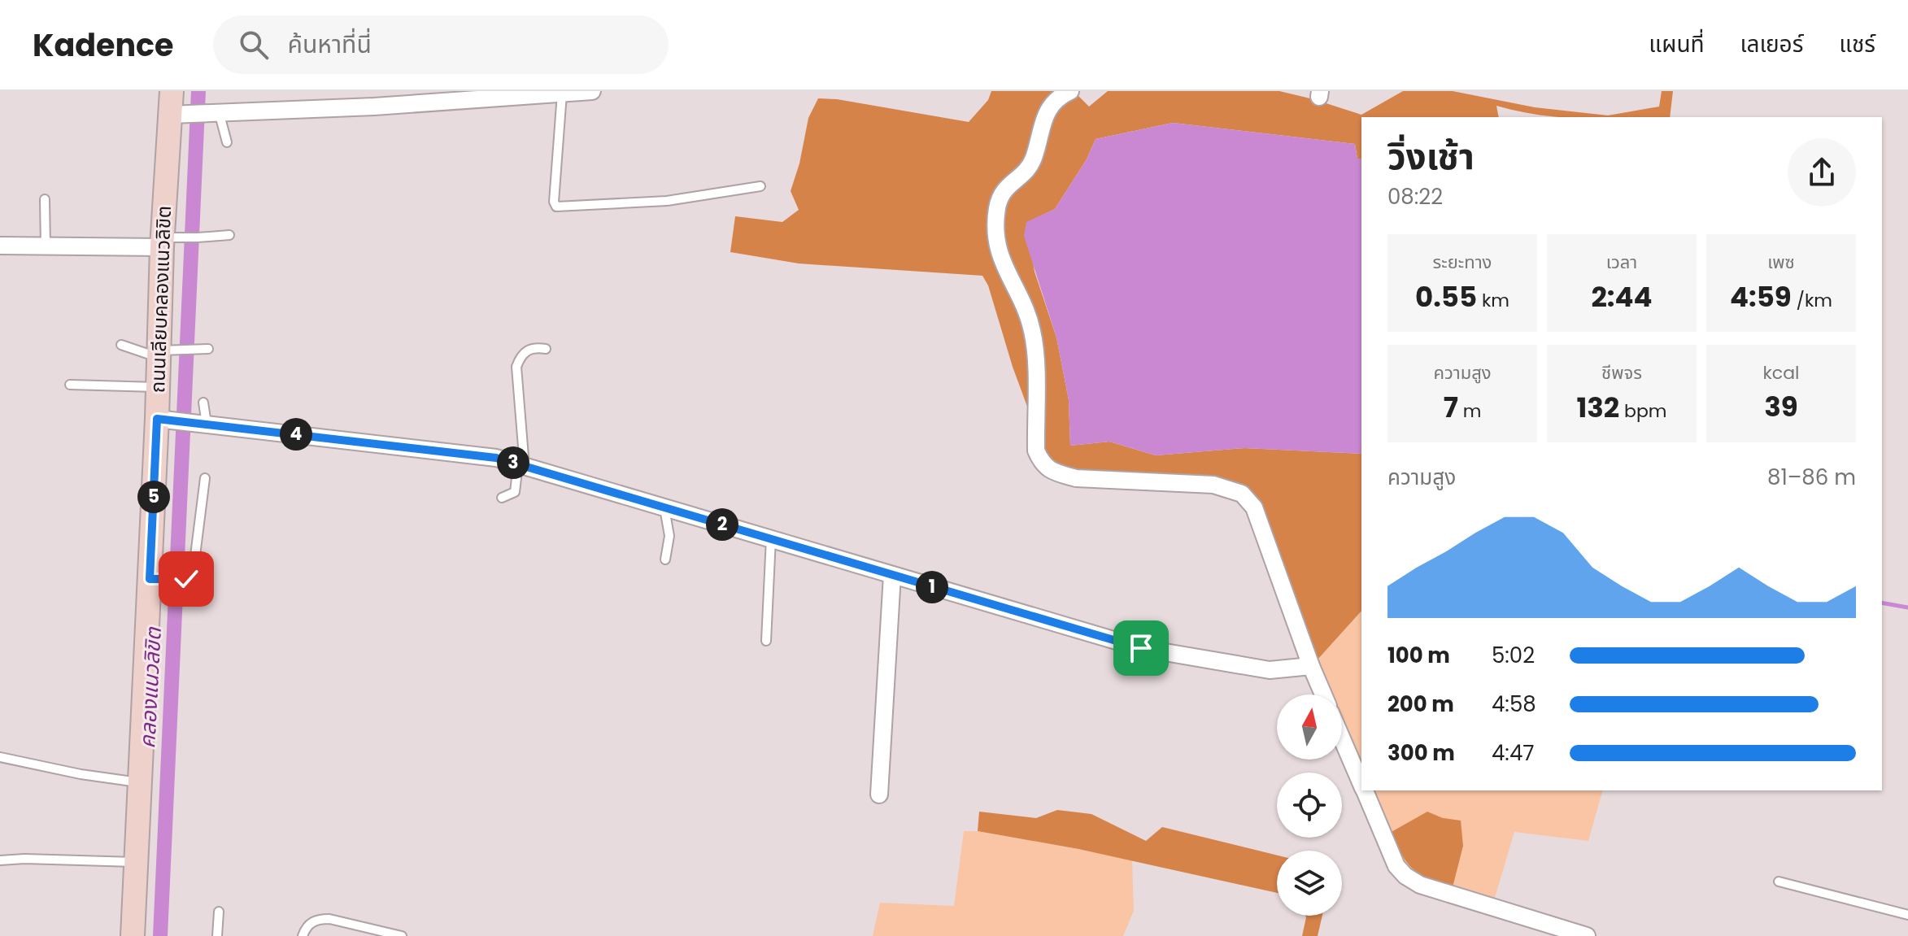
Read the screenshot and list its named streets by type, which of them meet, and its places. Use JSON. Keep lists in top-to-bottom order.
{
  "streets": {
    "street": ["ถนนเลียบคลองแนวลิขิต"]
  },
  "water": ["คลองแนวลิขิต"],
  "north": "top",
  "page": {
    "header": "Kadence",
    "search": "ค้นหาที่นี่",
    "nav": ["แผนที่", "เลเยอร์", "แชร์"],
    "heading": ["วิ่งเช้า", "08:22"],
    "stats": [
      ["ระยะทาง", "0.55 km"],
      ["เวลา", "2:44"],
      ["เพซ", "4:59 /km"],
      ["ความสูง", "7 m"],
      ["ชีพจร", "132 bpm"],
      ["kcal", "39"]
    ],
    "pins": [
      "4",
      "3",
      "5",
      "2",
      "1"
    ],
    "chart": ["ความสูง", "81–86 m"],
    "list": [
      {
        "name": "100 m",
        "note": "5:02"
      },
      {
        "name": "200 m",
        "note": "4:58"
      },
      {
        "name": "300 m",
        "note": "4:47"
      }
    ]
  }
}
